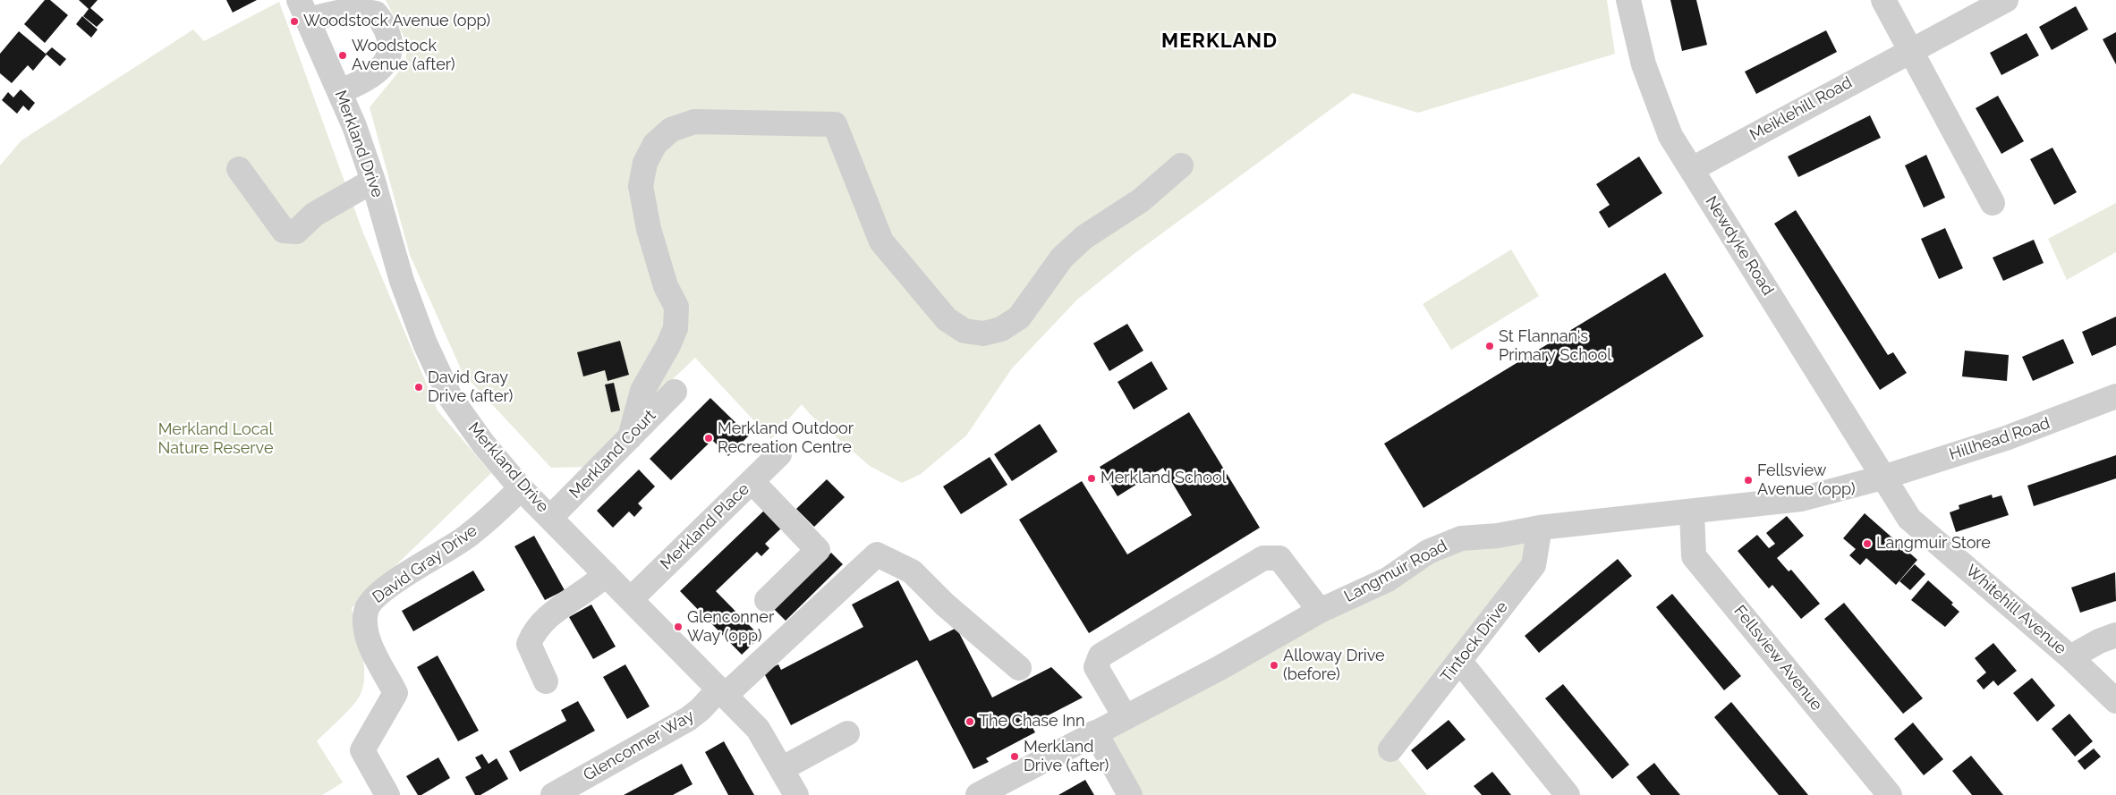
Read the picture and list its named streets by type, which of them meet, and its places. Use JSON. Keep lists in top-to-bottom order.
{
  "streets": {
    "street": [
      "Meiklehill Road",
      "Merkland Drive",
      "Newdyke Road",
      "Hillhead Road",
      "Merkland Court",
      "Merkland Place",
      "David Gray Drive",
      "Langmuir Road",
      "Whitehill Avenue",
      "Tintock Drive",
      "Fellsview Avenue",
      "Glenconner Way"
    ]
  },
  "crossings": [
    ["Meiklehill Road", "Newdyke Road"],
    ["Merkland Drive", "Merkland Court"],
    ["Merkland Drive", "Merkland Place"],
    ["Merkland Drive", "David Gray Drive"],
    ["Merkland Drive", "Glenconner Way"],
    ["Newdyke Road", "Hillhead Road"],
    ["Newdyke Road", "Langmuir Road"],
    ["Newdyke Road", "Whitehill Avenue"],
    ["Hillhead Road", "Langmuir Road"],
    ["Hillhead Road", "Whitehill Avenue"],
    ["Langmuir Road", "Whitehill Avenue"],
    ["Langmuir Road", "Tintock Drive"],
    ["Langmuir Road", "Fellsview Avenue"]
  ],
  "districts": ["MERKLAND"],
  "parks": ["Merkland Local Nature Reserve"],
  "places": [
    "Woodstock Avenue (opp)",
    "Woodstock Avenue (after)",
    "St Flannan's Primary School",
    "David Gray Drive (after)",
    "Merkland Outdoor Recreation Centre",
    "Merkland School",
    "Fellsview Avenue (opp)",
    "Langmuir Store",
    "Glenconner Way (opp)",
    "Alloway Drive (before)",
    "The Chase Inn",
    "Merkland Drive (after)"
  ]
}
